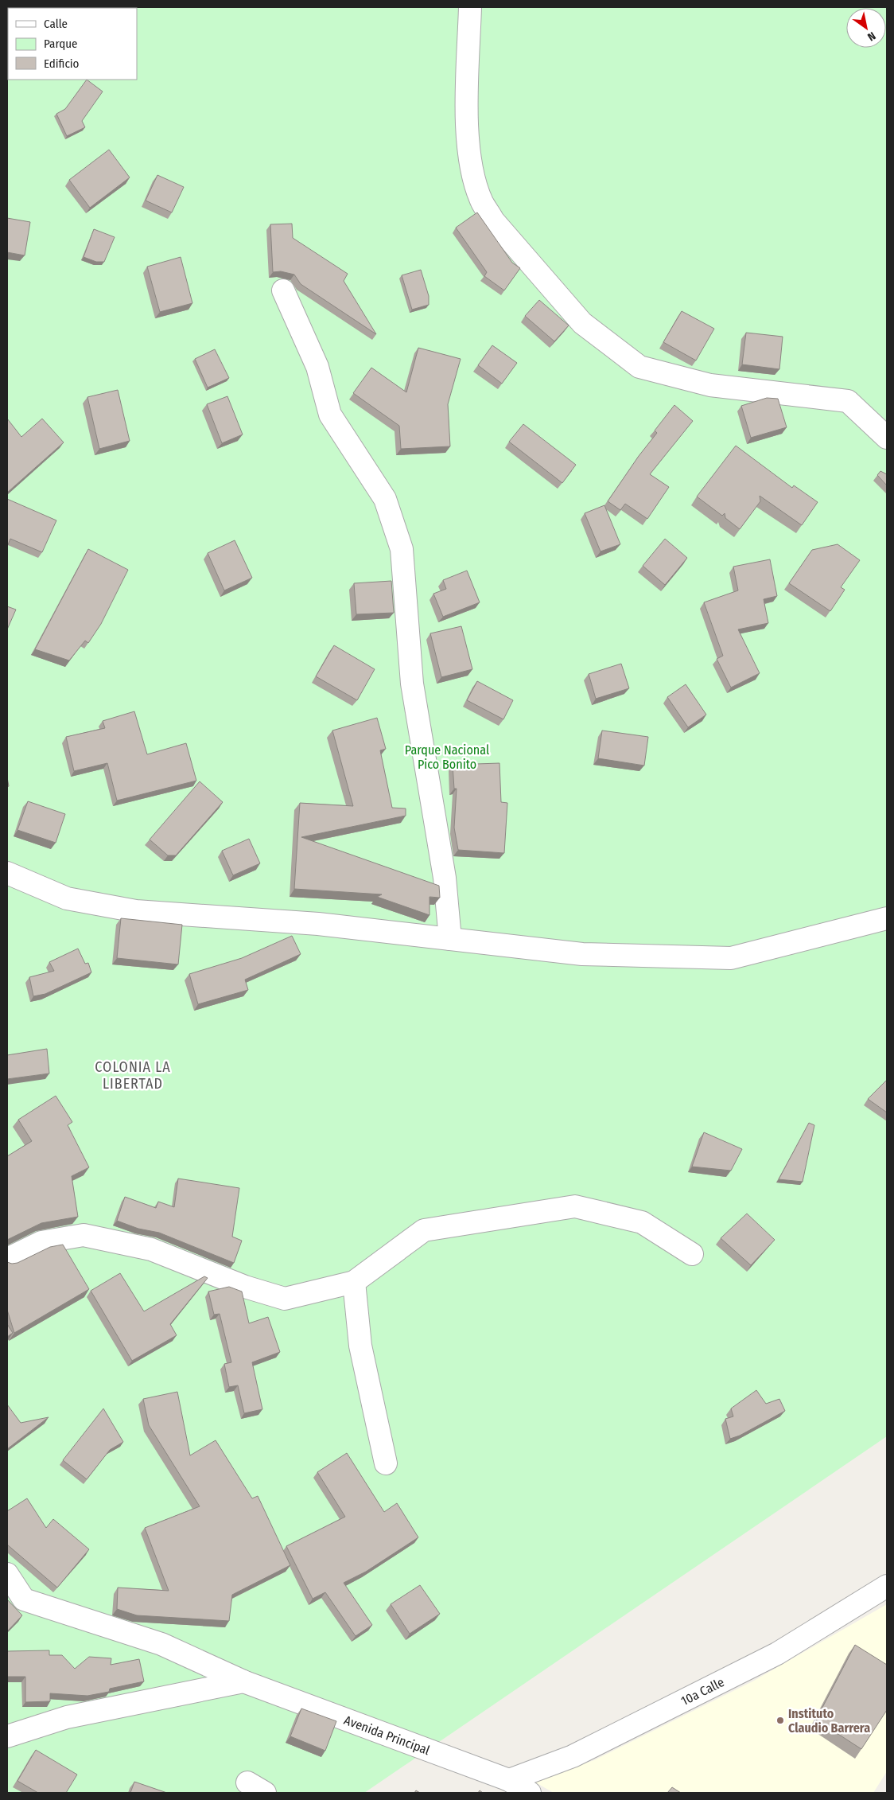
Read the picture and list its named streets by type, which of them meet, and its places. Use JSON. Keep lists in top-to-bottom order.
{
  "streets": {
    "street": ["10a Calle", "Avenida Principal"]
  },
  "crossings": [
    ["10a Calle", "Avenida Principal"]
  ],
  "districts": ["COLONIA LA LIBERTAD"],
  "parks": ["Parque Nacional Pico Bonito"],
  "places": ["Instituto Claudio Barrera"],
  "legend": ["Calle", "Parque", "Edificio"],
  "north": "bottom right"
}
